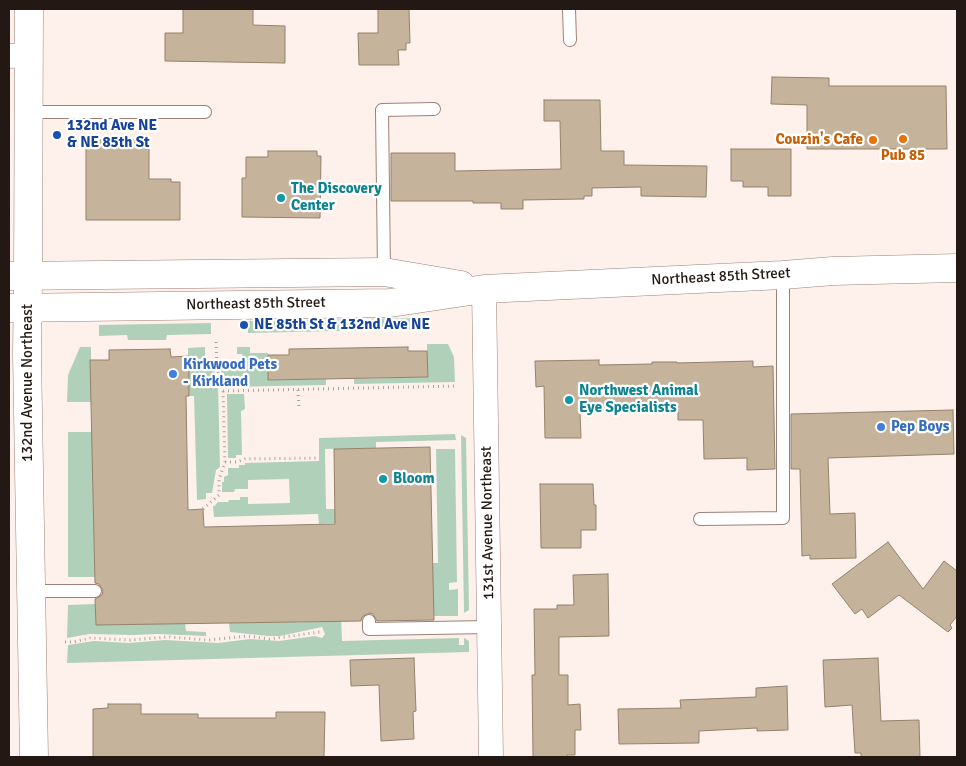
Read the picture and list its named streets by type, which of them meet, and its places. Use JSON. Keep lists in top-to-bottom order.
{
  "streets": {
    "main road": ["Northeast 85th Street", "132nd Avenue Northeast"],
    "street": ["131st Avenue Northeast"]
  },
  "crossings": [
    ["Northeast 85th Street", "132nd Avenue Northeast"],
    ["Northeast 85th Street", "131st Avenue Northeast"]
  ],
  "places": [
    "132nd Ave NE & NE 85th St",
    "Pub 85",
    "Couzin's Cafe",
    "The Discovery Center",
    "NE 85th St & 132nd Ave NE",
    "Kirkwood Pets - Kirkland",
    "Northwest Animal Eye Specialists",
    "Pep Boys",
    "Bloom"
  ]
}
